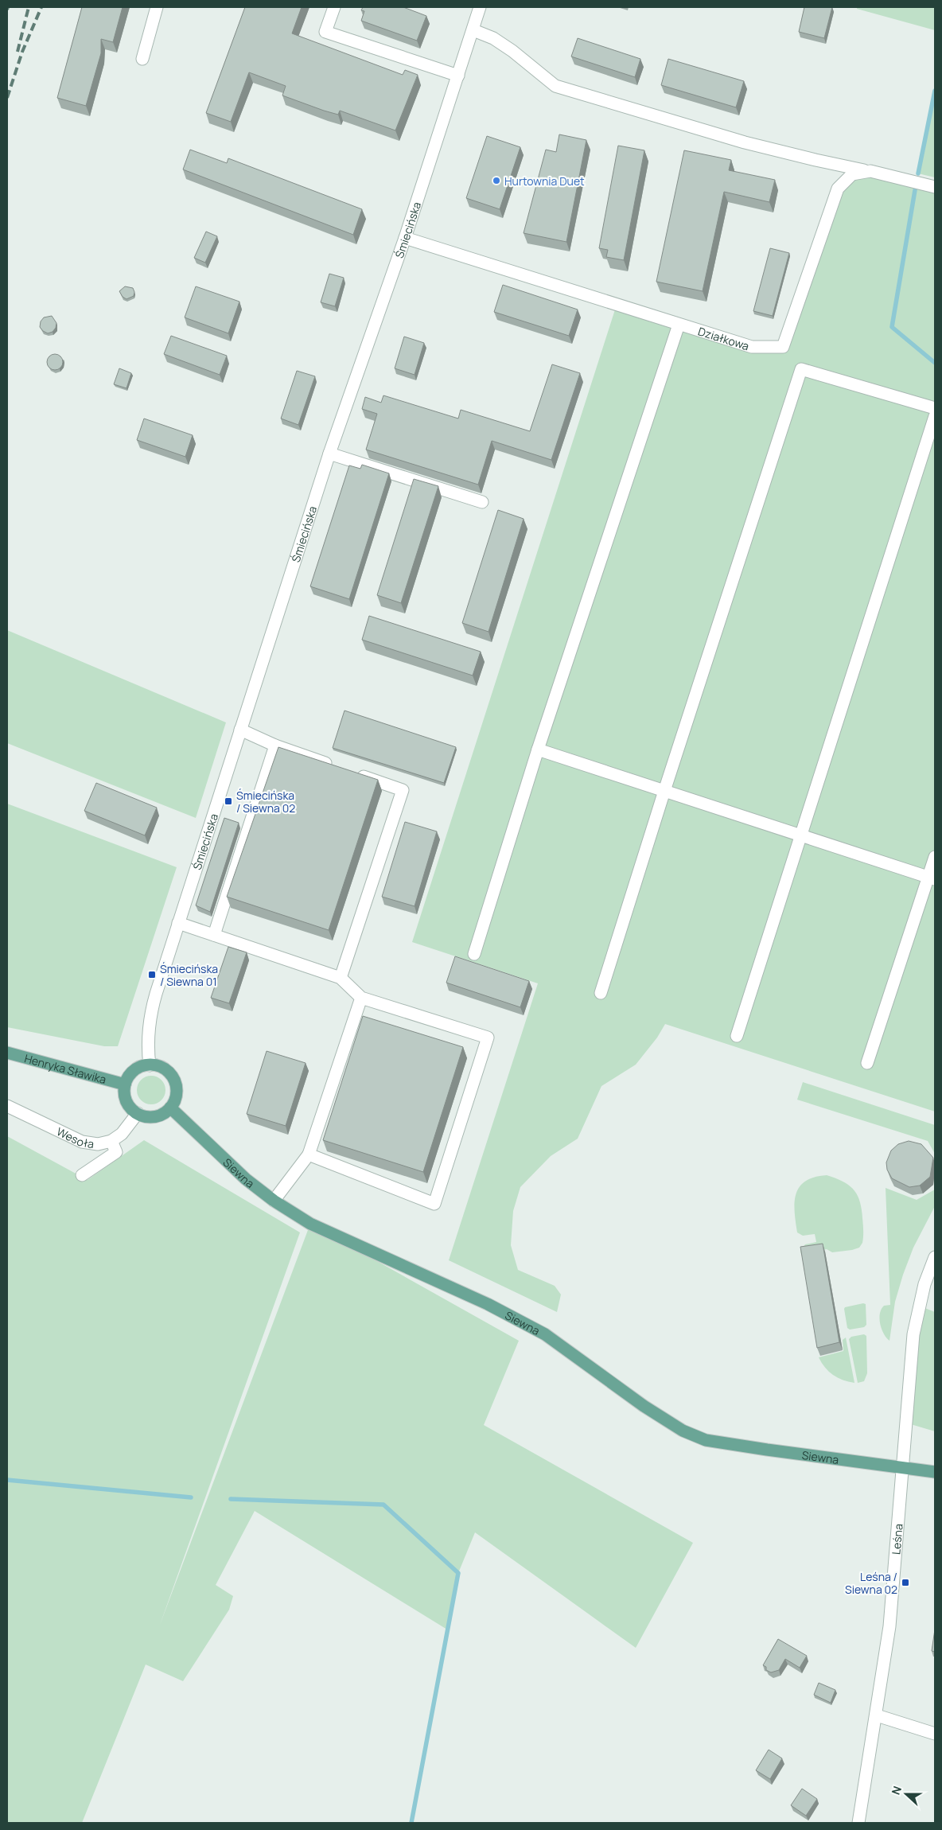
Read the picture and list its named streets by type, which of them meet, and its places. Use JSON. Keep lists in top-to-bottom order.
{
  "streets": {
    "main road": ["Henryka Sławika", "Siewna"],
    "street": [
      "Śmiecińska",
      "Działkowa",
      "Wesoła",
      "Leśna"
    ]
  },
  "crossings": [
    ["Śmiecińska", "Działkowa"],
    ["Śmiecińska", "Henryka Sławika"],
    ["Śmiecińska", "Wesoła"],
    ["Śmiecińska", "Siewna"],
    ["Henryka Sławika", "Wesoła"],
    ["Henryka Sławika", "Siewna"],
    ["Wesoła", "Siewna"],
    ["Siewna", "Leśna"]
  ],
  "places": {
    "other": ["Hurtownia Duet"],
    "transit": ["Śmiecińska / Siewna 02", "Śmiecińska / Siewna 01", "Leśna / Siewna 02"]
  },
  "north": "left"
}
